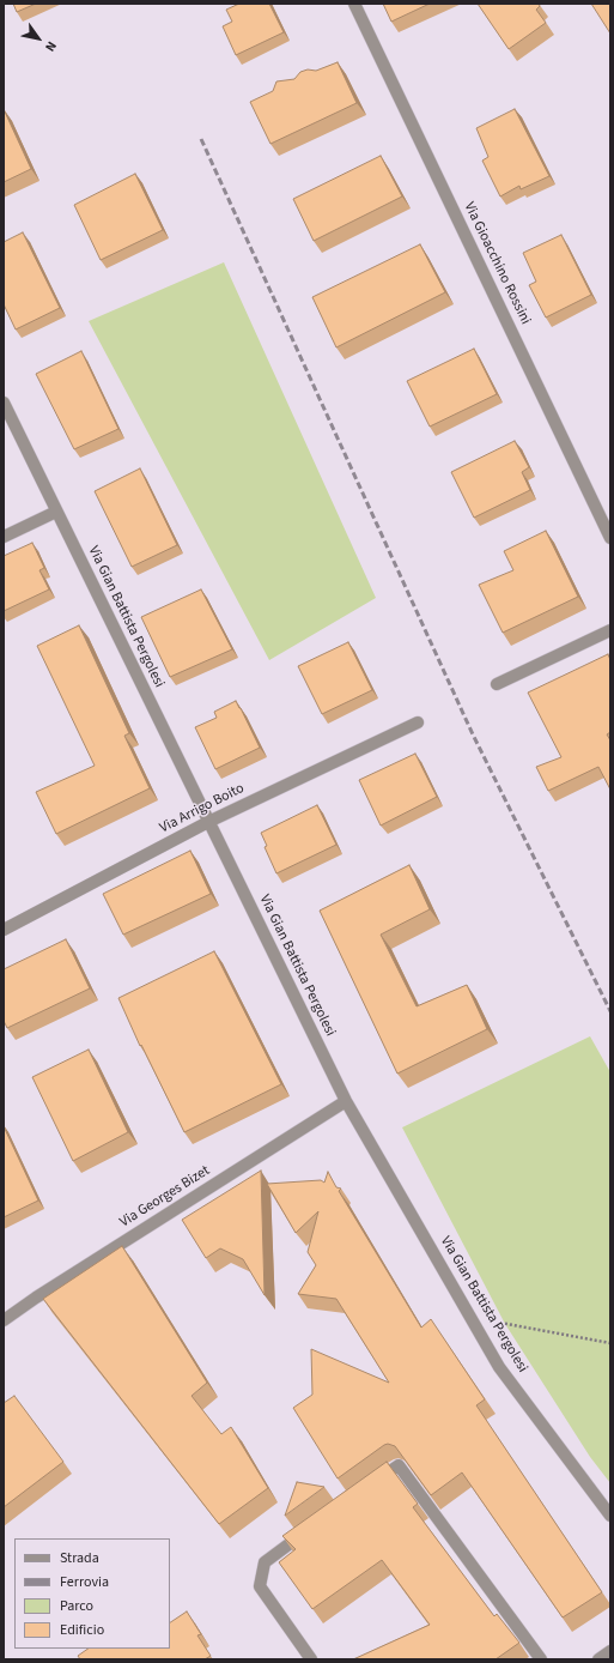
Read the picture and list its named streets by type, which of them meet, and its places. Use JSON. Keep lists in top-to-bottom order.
{
  "streets": {
    "street": [
      "Via Gioacchino Rossini",
      "Via Gian Battista Pergolesi",
      "Via Arrigo Boito",
      "Via Georges Bizet"
    ]
  },
  "crossings": [
    ["Via Gian Battista Pergolesi", "Via Arrigo Boito"],
    ["Via Gian Battista Pergolesi", "Via Georges Bizet"]
  ],
  "legend": [
    "Strada",
    "Ferrovia",
    "Parco",
    "Edificio"
  ],
  "north": "bottom right"
}
